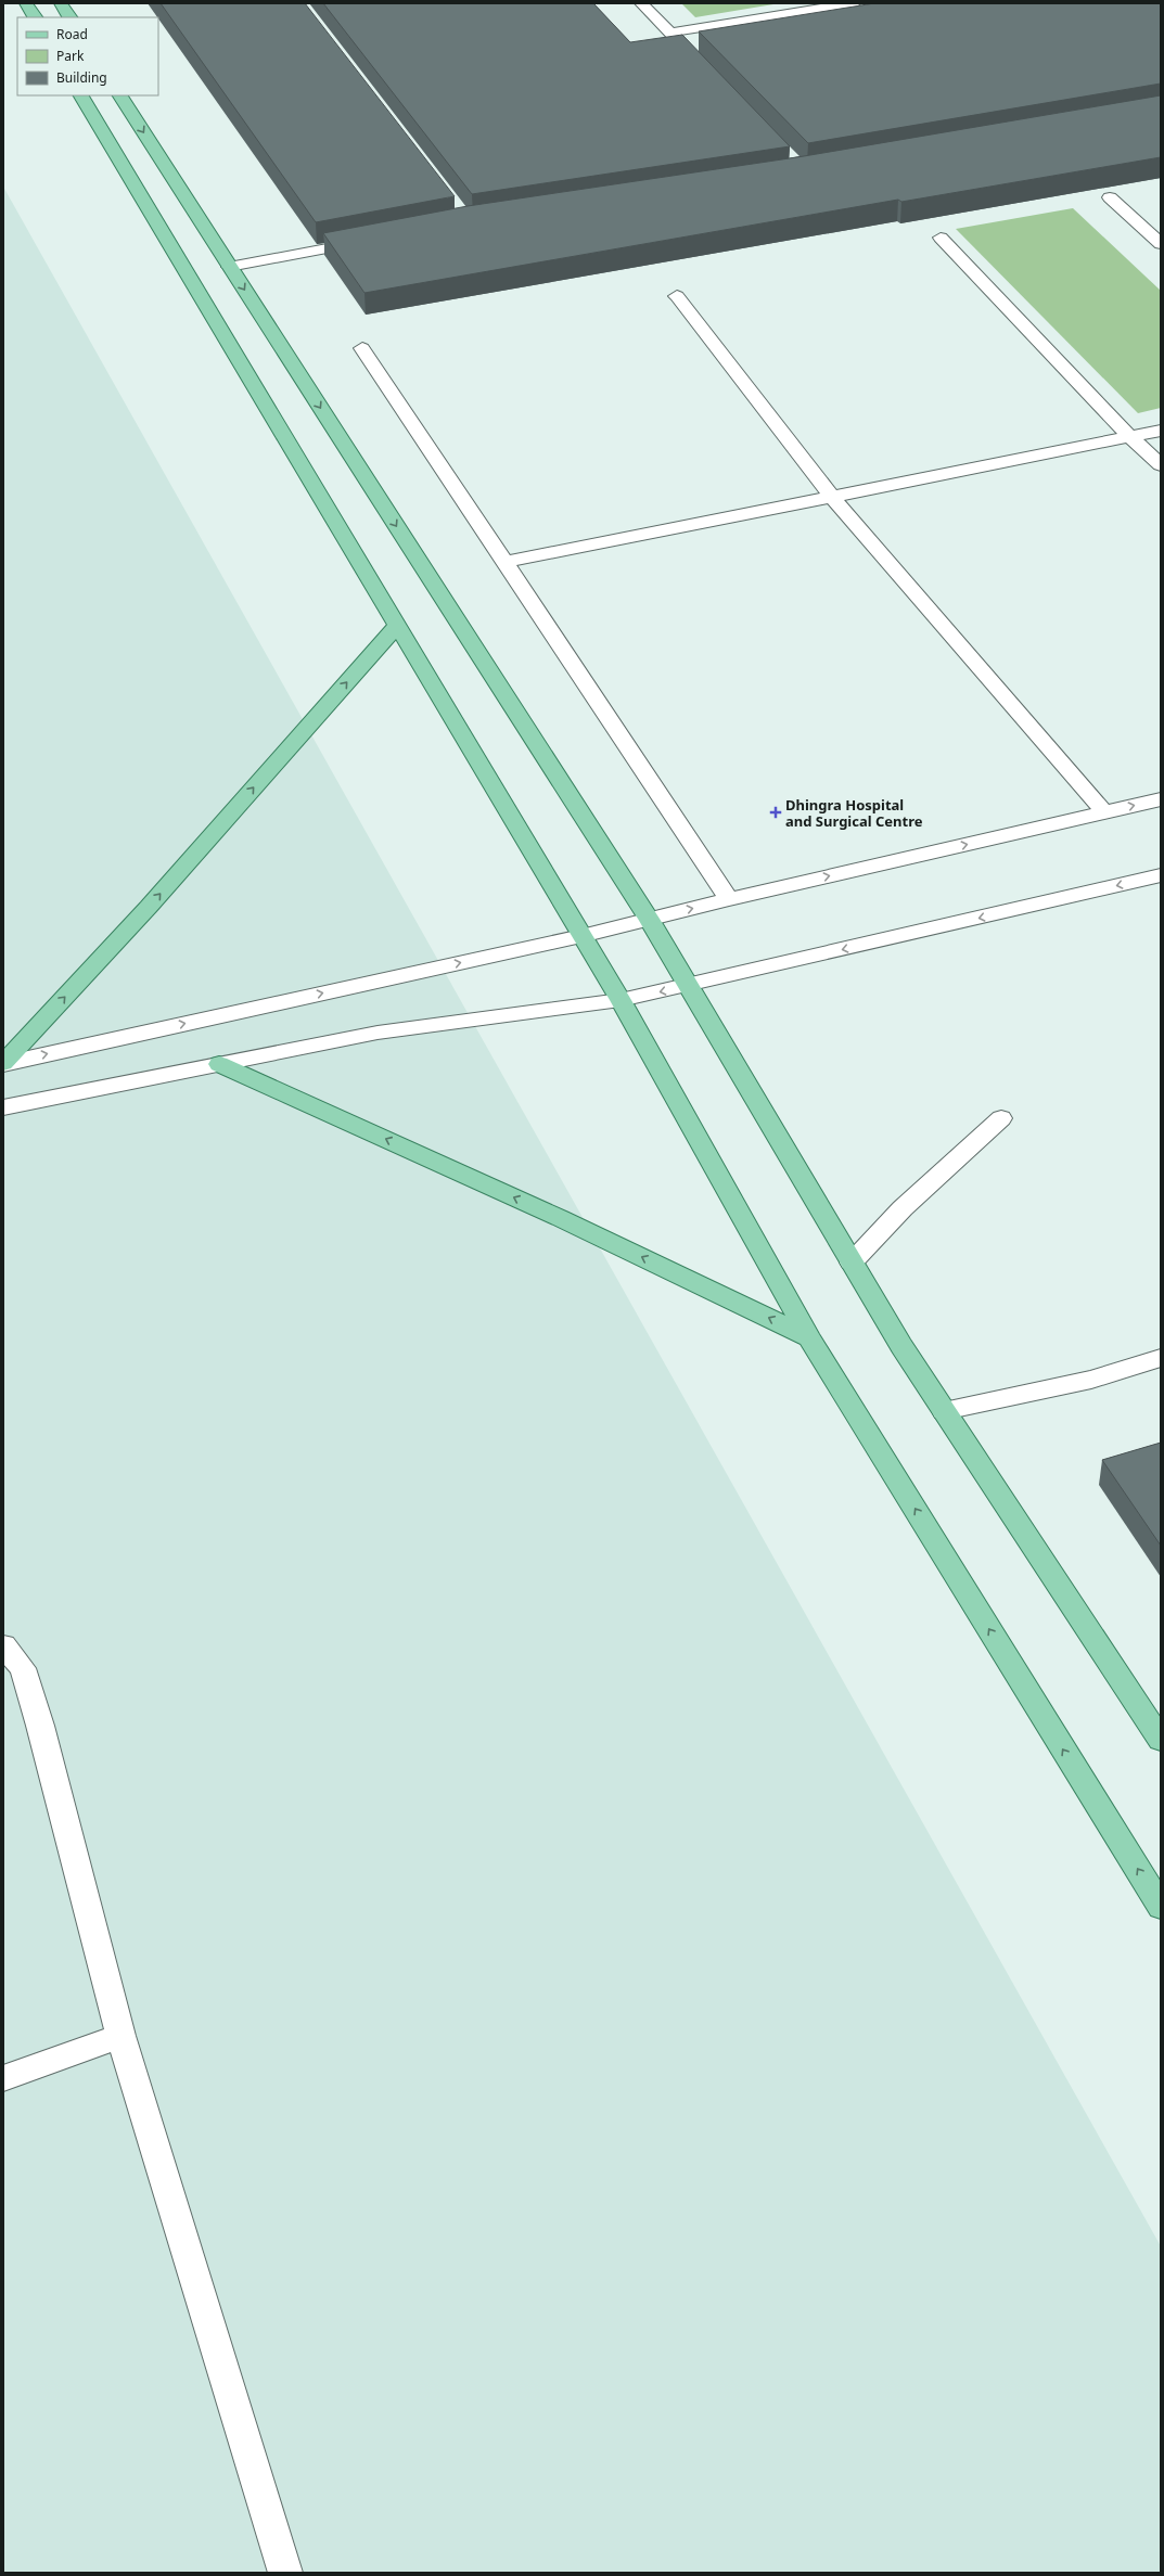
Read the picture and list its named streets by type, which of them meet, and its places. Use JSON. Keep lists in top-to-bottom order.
{
  "places": {
    "health": ["Dhingra Hospital and Surgical Centre"]
  },
  "legend": ["Road", "Park", "Building"]
}
